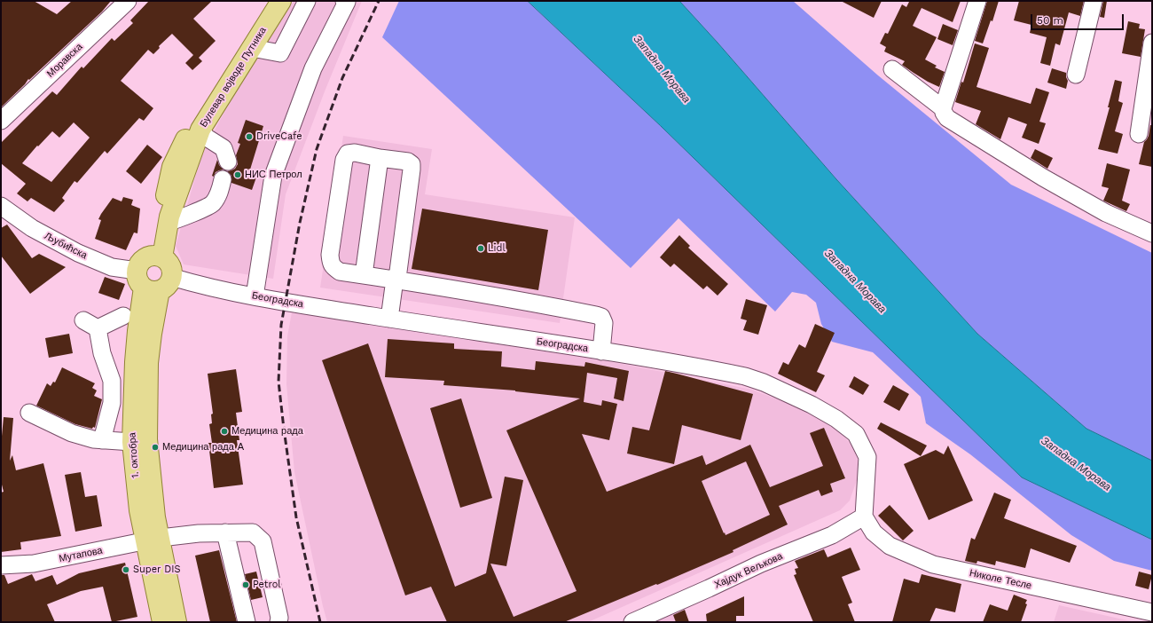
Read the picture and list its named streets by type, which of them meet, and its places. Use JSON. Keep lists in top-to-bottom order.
{
  "streets": {
    "main road": ["Булевар војводе Путника", "1. октобра"],
    "street": [
      "Моравска",
      "Љубићска",
      "Београдска",
      "Мутапова",
      "Хајдук Вељкова",
      "Николе Тесле"
    ]
  },
  "crossings": [
    ["Љубићска", "Београдска"],
    ["Љубићска", "1. октобра"],
    ["Београдска", "1. октобра"],
    ["Београдска", "Хајдук Вељкова"],
    ["Београдска", "Николе Тесле"],
    ["1. октобра", "Мутапова"],
    ["Хајдук Вељкова", "Николе Тесле"]
  ],
  "water": ["Западна Морава"],
  "places": [
    "DriveCafe",
    "НИС Петрол",
    "Lidl",
    "Медицина рада",
    "Медицина рада А",
    "Super DIS",
    "Petrol"
  ],
  "scale_bar": "50 m"
}
